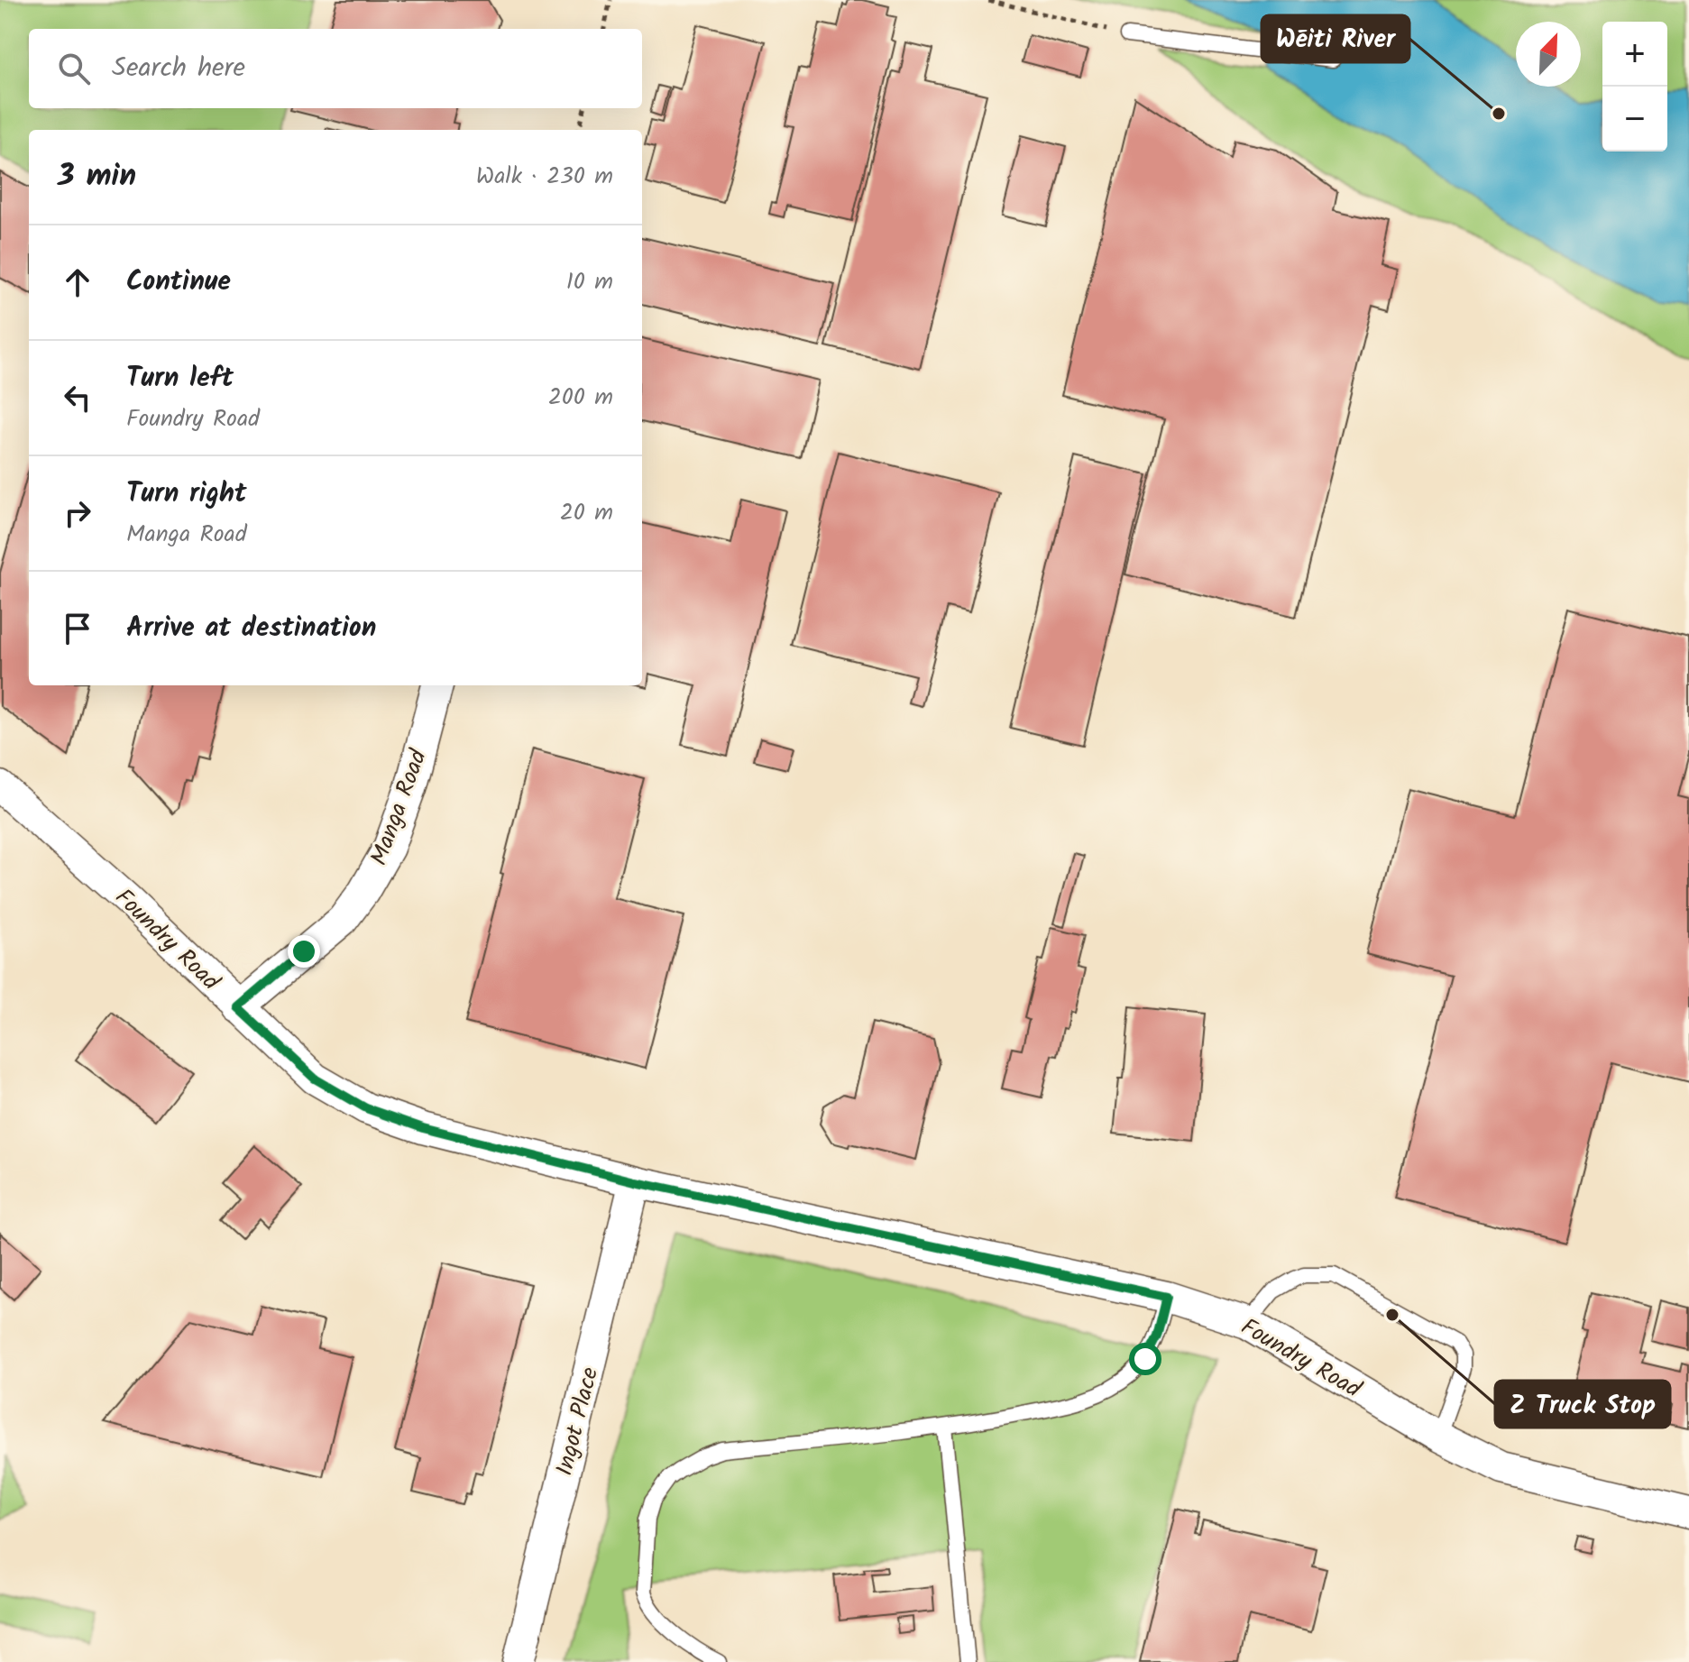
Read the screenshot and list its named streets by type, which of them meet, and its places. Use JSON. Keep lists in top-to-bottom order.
{
  "streets": {
    "street": ["Manga Road", "Foundry Road", "Ingot Place"]
  },
  "crossings": [
    ["Manga Road", "Foundry Road"],
    ["Foundry Road", "Ingot Place"]
  ],
  "places": ["Wēiti River", "Z Truck Stop"],
  "north": "top right",
  "page": {
    "map_buttons": ["+", "−"],
    "search": "Search here",
    "heading": ["3 min", "Walk · 230 m"],
    "list": [
      ["Continue", "10 m"],
      ["Turn left", "Foundry Road", "200 m"],
      ["Turn right", "Manga Road", "20 m"],
      "Arrive at destination"
    ]
  }
}
